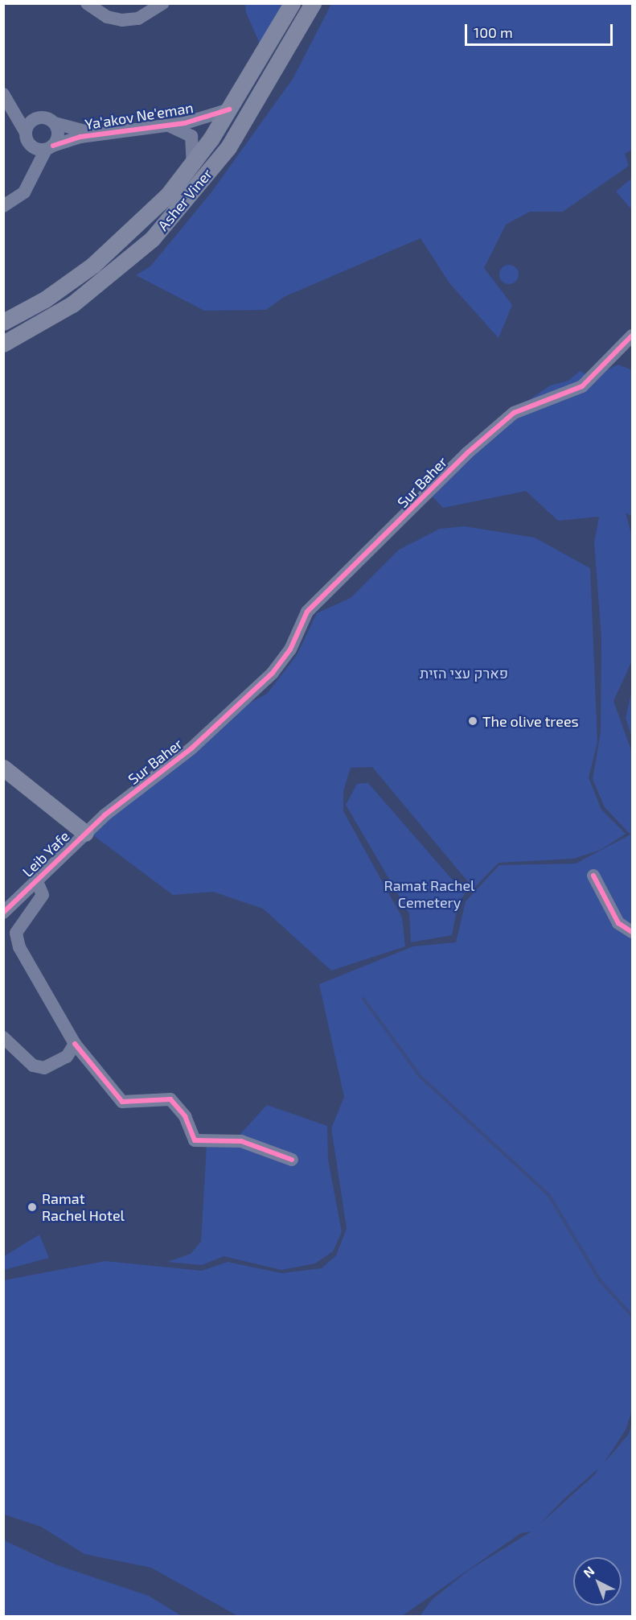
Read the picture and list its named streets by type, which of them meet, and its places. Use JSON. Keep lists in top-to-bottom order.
{
  "streets": {
    "main road": ["Asher Viner"],
    "street": ["Ya'akov Ne'eman", "Sur Baher", "Leib Yafe"]
  },
  "crossings": [
    ["Ya'akov Ne'eman", "Asher Viner"],
    ["Sur Baher", "Leib Yafe"]
  ],
  "parks": ["פארק עצי הזית", "Ramat Rachel Cemetery"],
  "places": ["The olive trees", "Ramat Rachel Hotel"],
  "scale_bar": "100 m",
  "north": "top left"
}
